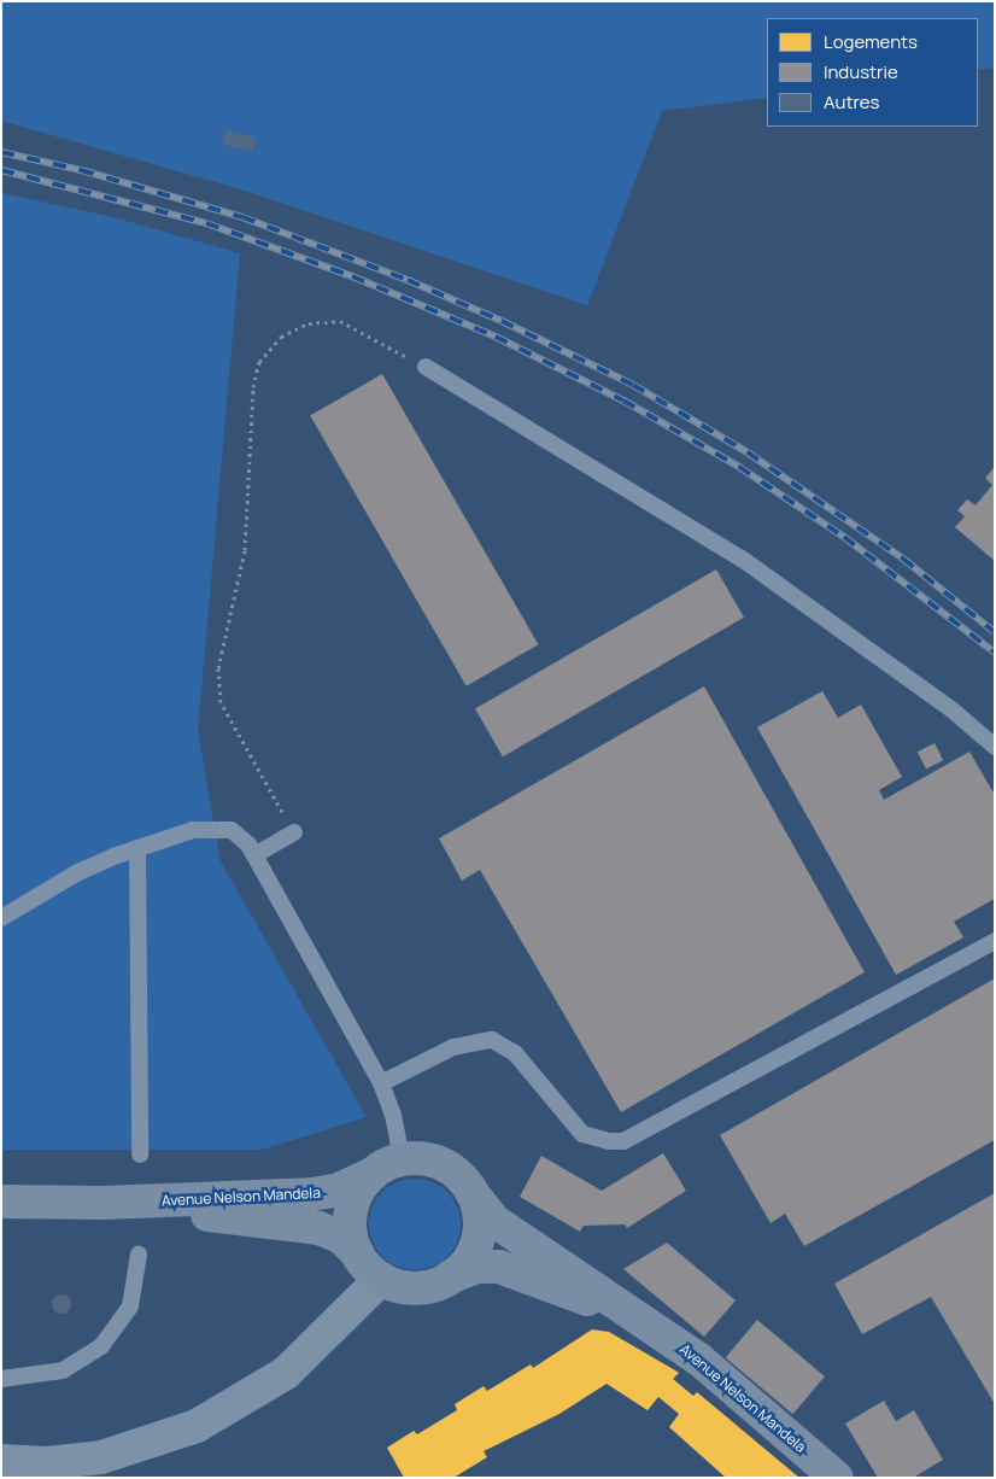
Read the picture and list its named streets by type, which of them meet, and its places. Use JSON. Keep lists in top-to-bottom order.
{
  "streets": {
    "street": ["Avenue Nelson Mandela"]
  },
  "legend": ["Logements", "Industrie", "Autres"]
}
